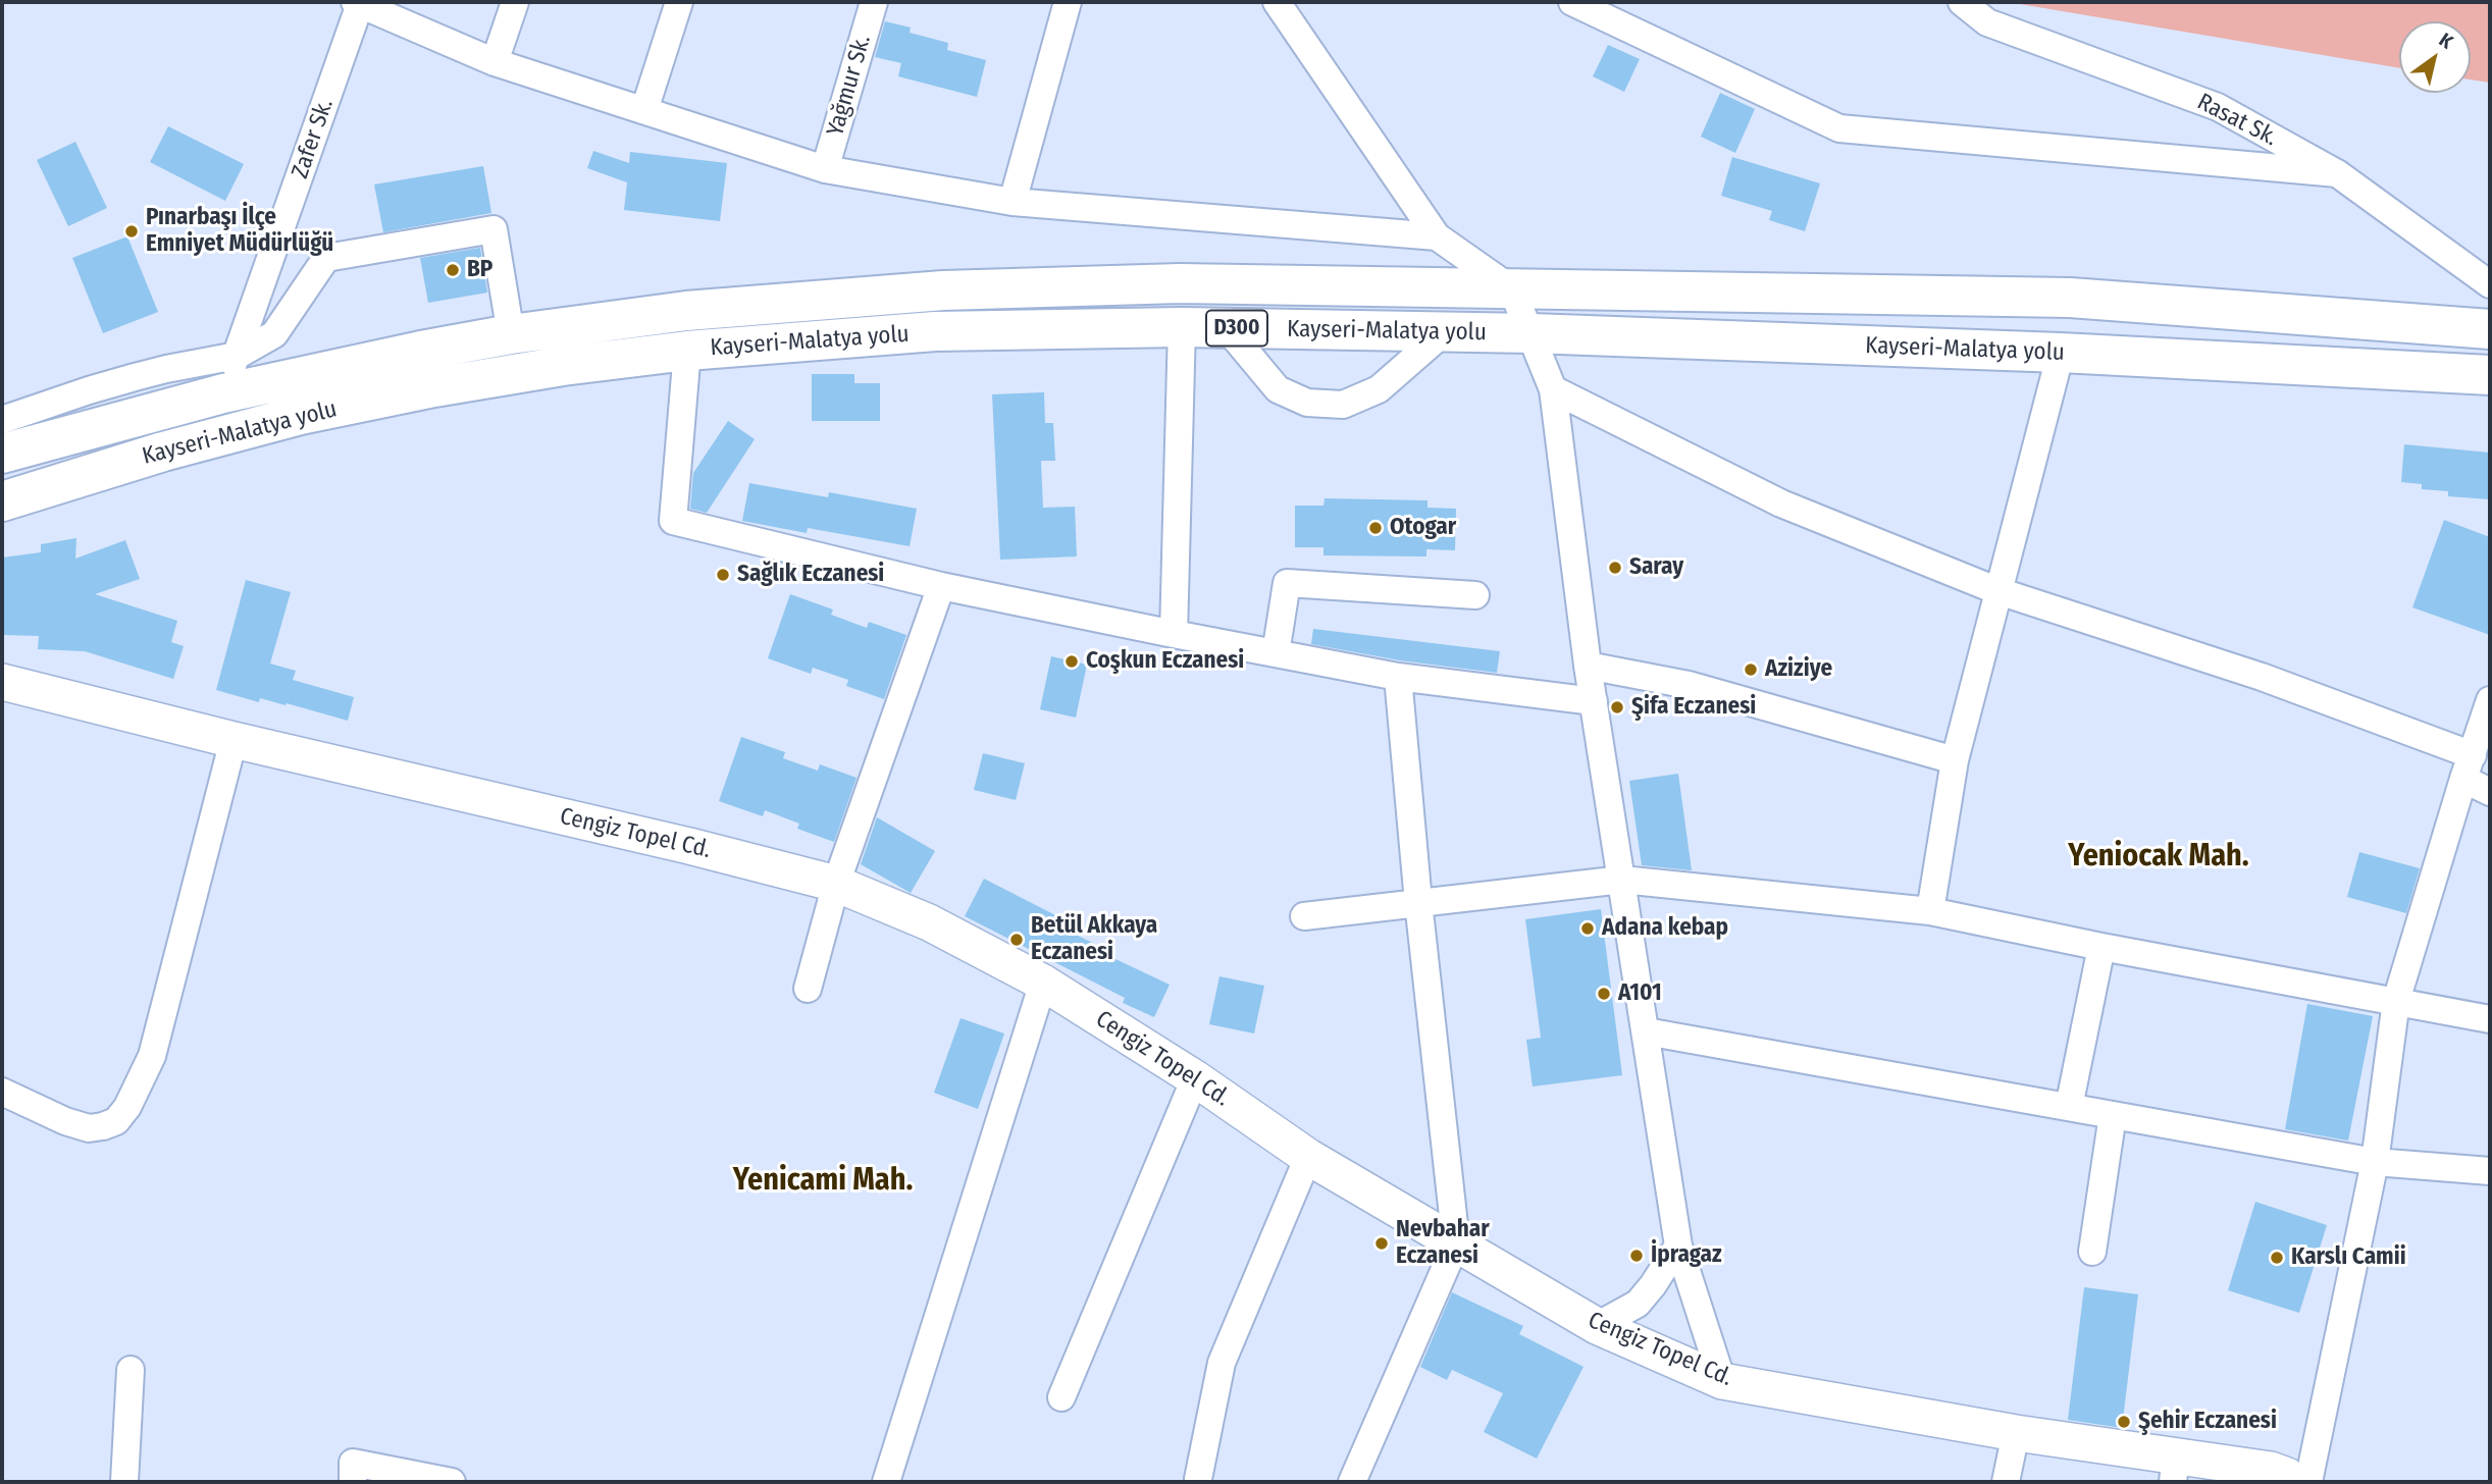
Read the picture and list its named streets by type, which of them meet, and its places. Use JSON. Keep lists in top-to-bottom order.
{
  "streets": {
    "highway": ["D300", "Kayseri-Malatya yolu"],
    "main road": ["Cengiz Topel Cd."],
    "street": ["Yağmur Sk.", "Rasat Sk.", "Zafer Sk."]
  },
  "crossings": [
    ["Zafer Sk.", "Kayseri-Malatya yolu"]
  ],
  "districts": ["Yeniocak Mah.", "Yenicami Mah."],
  "places": [
    "Pınarbaşı İlçe Emniyet Müdürlüğü",
    "BP",
    "Otogar",
    "Saray",
    "Sağlık Eczanesi",
    "Coşkun Eczanesi",
    "Aziziye",
    "Şifa Eczanesi",
    "Adana kebap",
    "Betül Akkaya Eczanesi",
    "A101",
    "Nevbahar Eczanesi",
    "İpragaz",
    "Karslı Camii",
    "Şehir Eczanesi"
  ],
  "north": "top right"
}
